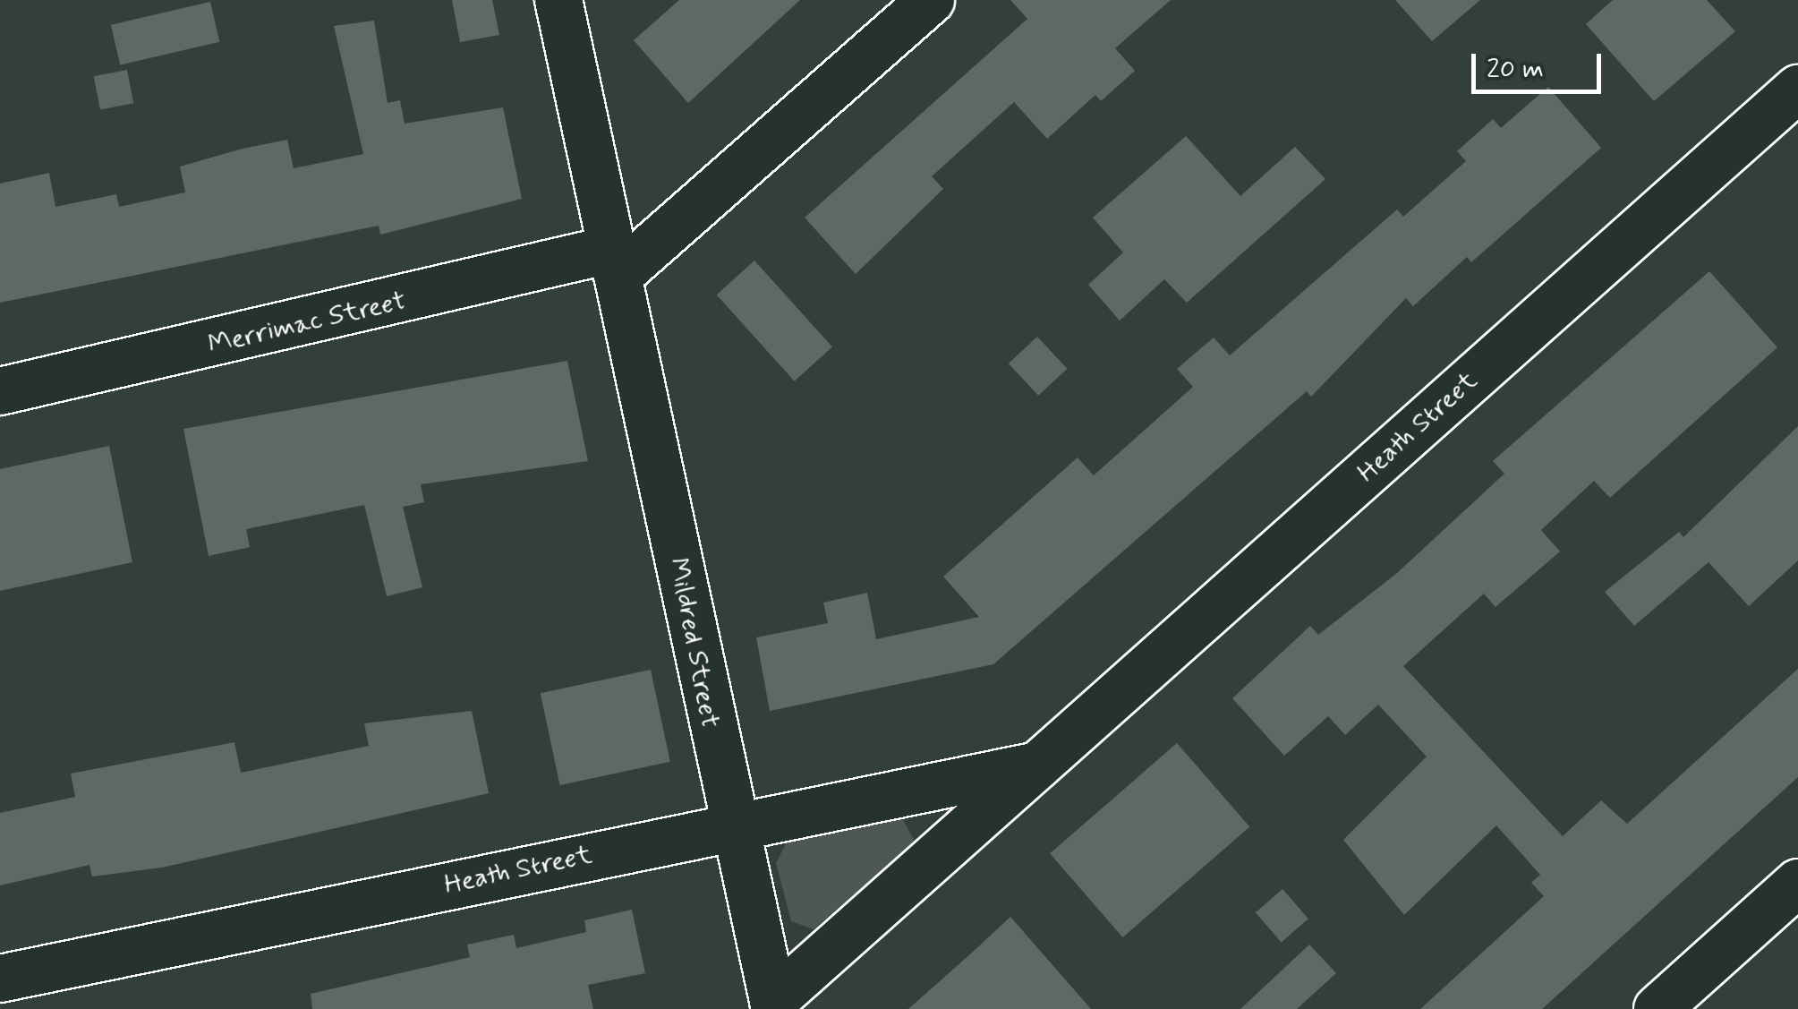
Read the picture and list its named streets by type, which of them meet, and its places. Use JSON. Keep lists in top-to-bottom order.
{
  "streets": {
    "street": ["Merrimac Street", "Heath Street", "Mildred Street"]
  },
  "crossings": [
    ["Merrimac Street", "Mildred Street"],
    ["Heath Street", "Mildred Street"]
  ],
  "scale_bar": "20 m"
}
